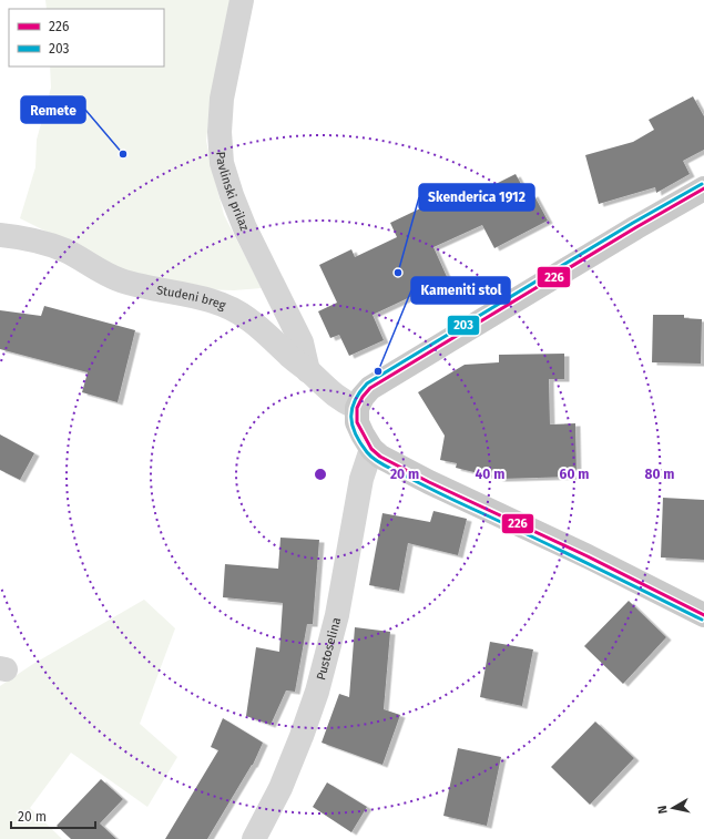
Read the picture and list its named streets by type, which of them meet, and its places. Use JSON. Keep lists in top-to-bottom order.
{
  "streets": {
    "street": ["Pavlinski prilaz", "Studeni breg", "Pustoselina"]
  },
  "crossings": [
    ["Pavlinski prilaz", "Studeni breg"]
  ],
  "places": ["Remete", "Skenderica 1912", "Kameniti stol"],
  "lines": ["transit line 203", "transit line 226"],
  "legend": ["226", "203"],
  "scale_bar": "20 m",
  "north": "left",
  "rings": [
    "20 m",
    "40 m",
    "60 m",
    "80 m"
  ]
}
